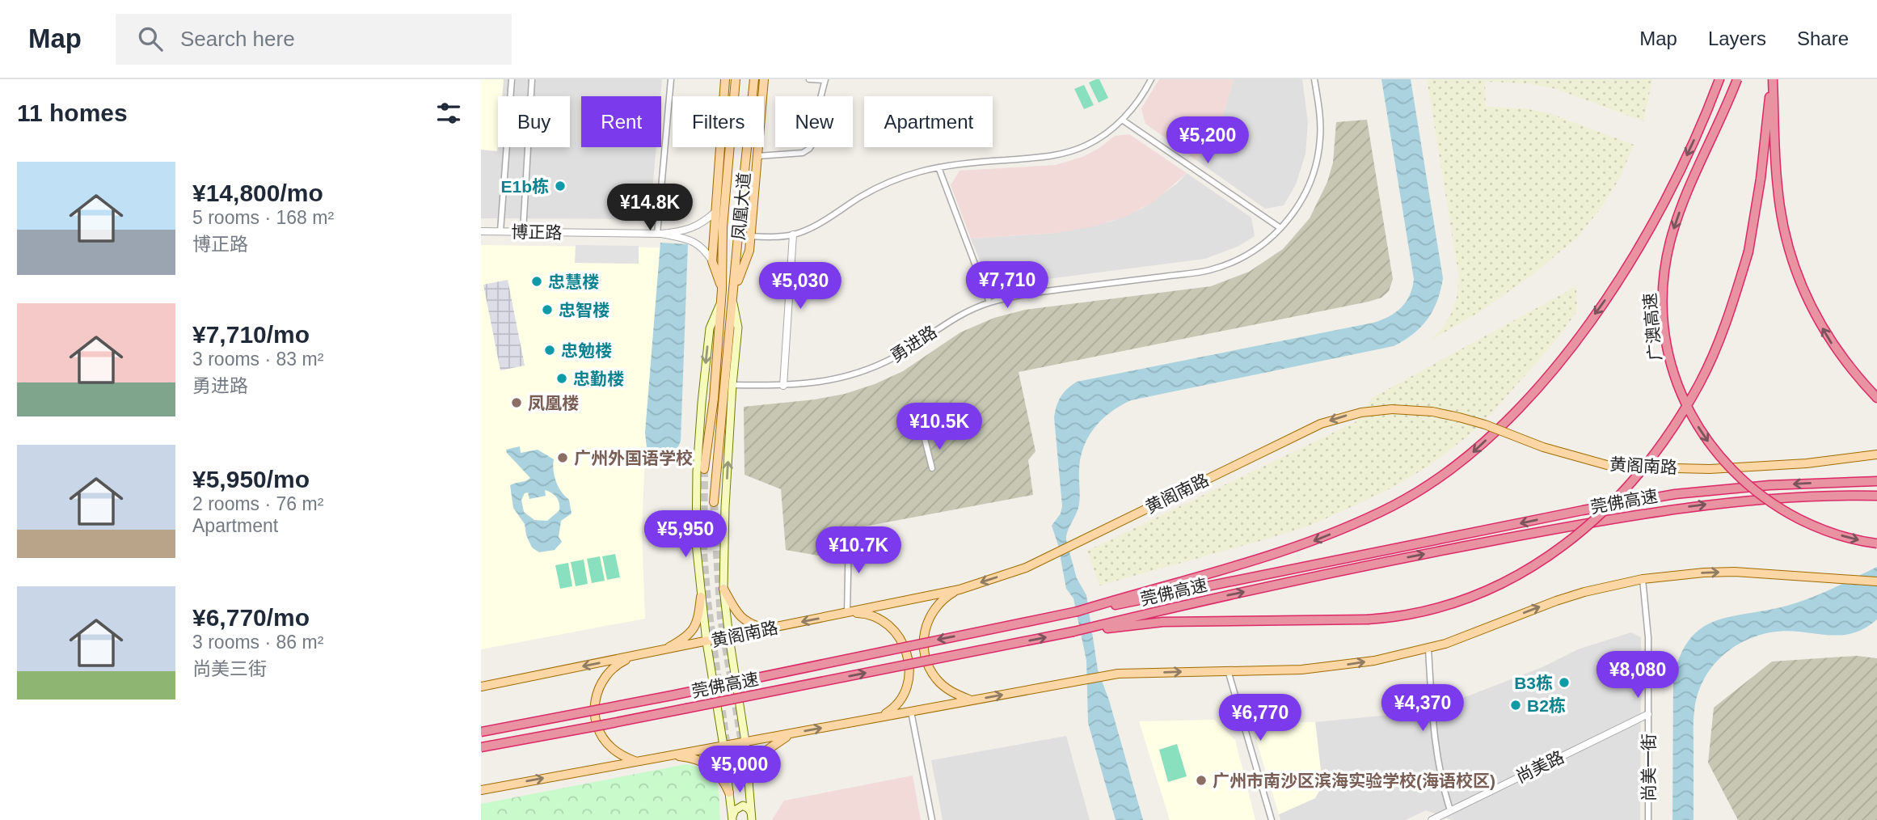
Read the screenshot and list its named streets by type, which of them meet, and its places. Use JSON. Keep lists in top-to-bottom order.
{
  "streets": {
    "highway": ["广澳高速", "莞佛高速"],
    "main road": ["凤凰大道", "黄阁南路"],
    "street": [
      "博正路",
      "勇进路",
      "尚美路",
      "尚美一街"
    ]
  },
  "crossings": [
    ["尚美路", "尚美一街"]
  ],
  "one_way": ["广澳高速", "黄阁南路"],
  "places": [
    "E1b栋",
    "忠慧楼",
    "忠智楼",
    "忠勉楼",
    "忠勤楼",
    "凤凰楼",
    "广州外国语学校",
    "B3栋",
    "B2栋",
    "广州市南沙区滨海实验学校(海语校区)"
  ],
  "page": {
    "header": "Map",
    "search": "Search here",
    "nav": ["Map", "Layers", "Share"],
    "heading": "11 homes",
    "chip": [
      "Buy",
      "Rent",
      "Filters",
      "New",
      "Apartment"
    ],
    "price": [
      "¥5,200",
      "¥14.8K",
      "¥7,710",
      "¥5,030",
      "¥10.5K",
      "¥5,950",
      "¥10.7K",
      "¥8,080",
      "¥4,370",
      "¥6,770",
      "¥5,000"
    ],
    "list": [
      {
        "name": "¥14,800/mo",
        "note": "5 rooms · 168 m² · 博正路"
      },
      {
        "name": "¥7,710/mo",
        "note": "3 rooms · 83 m² · 勇进路"
      },
      {
        "name": "¥5,950/mo",
        "note": "2 rooms · 76 m² · Apartment"
      },
      {
        "name": "¥6,770/mo",
        "note": "3 rooms · 86 m² · 尚美三街"
      }
    ]
  }
}
